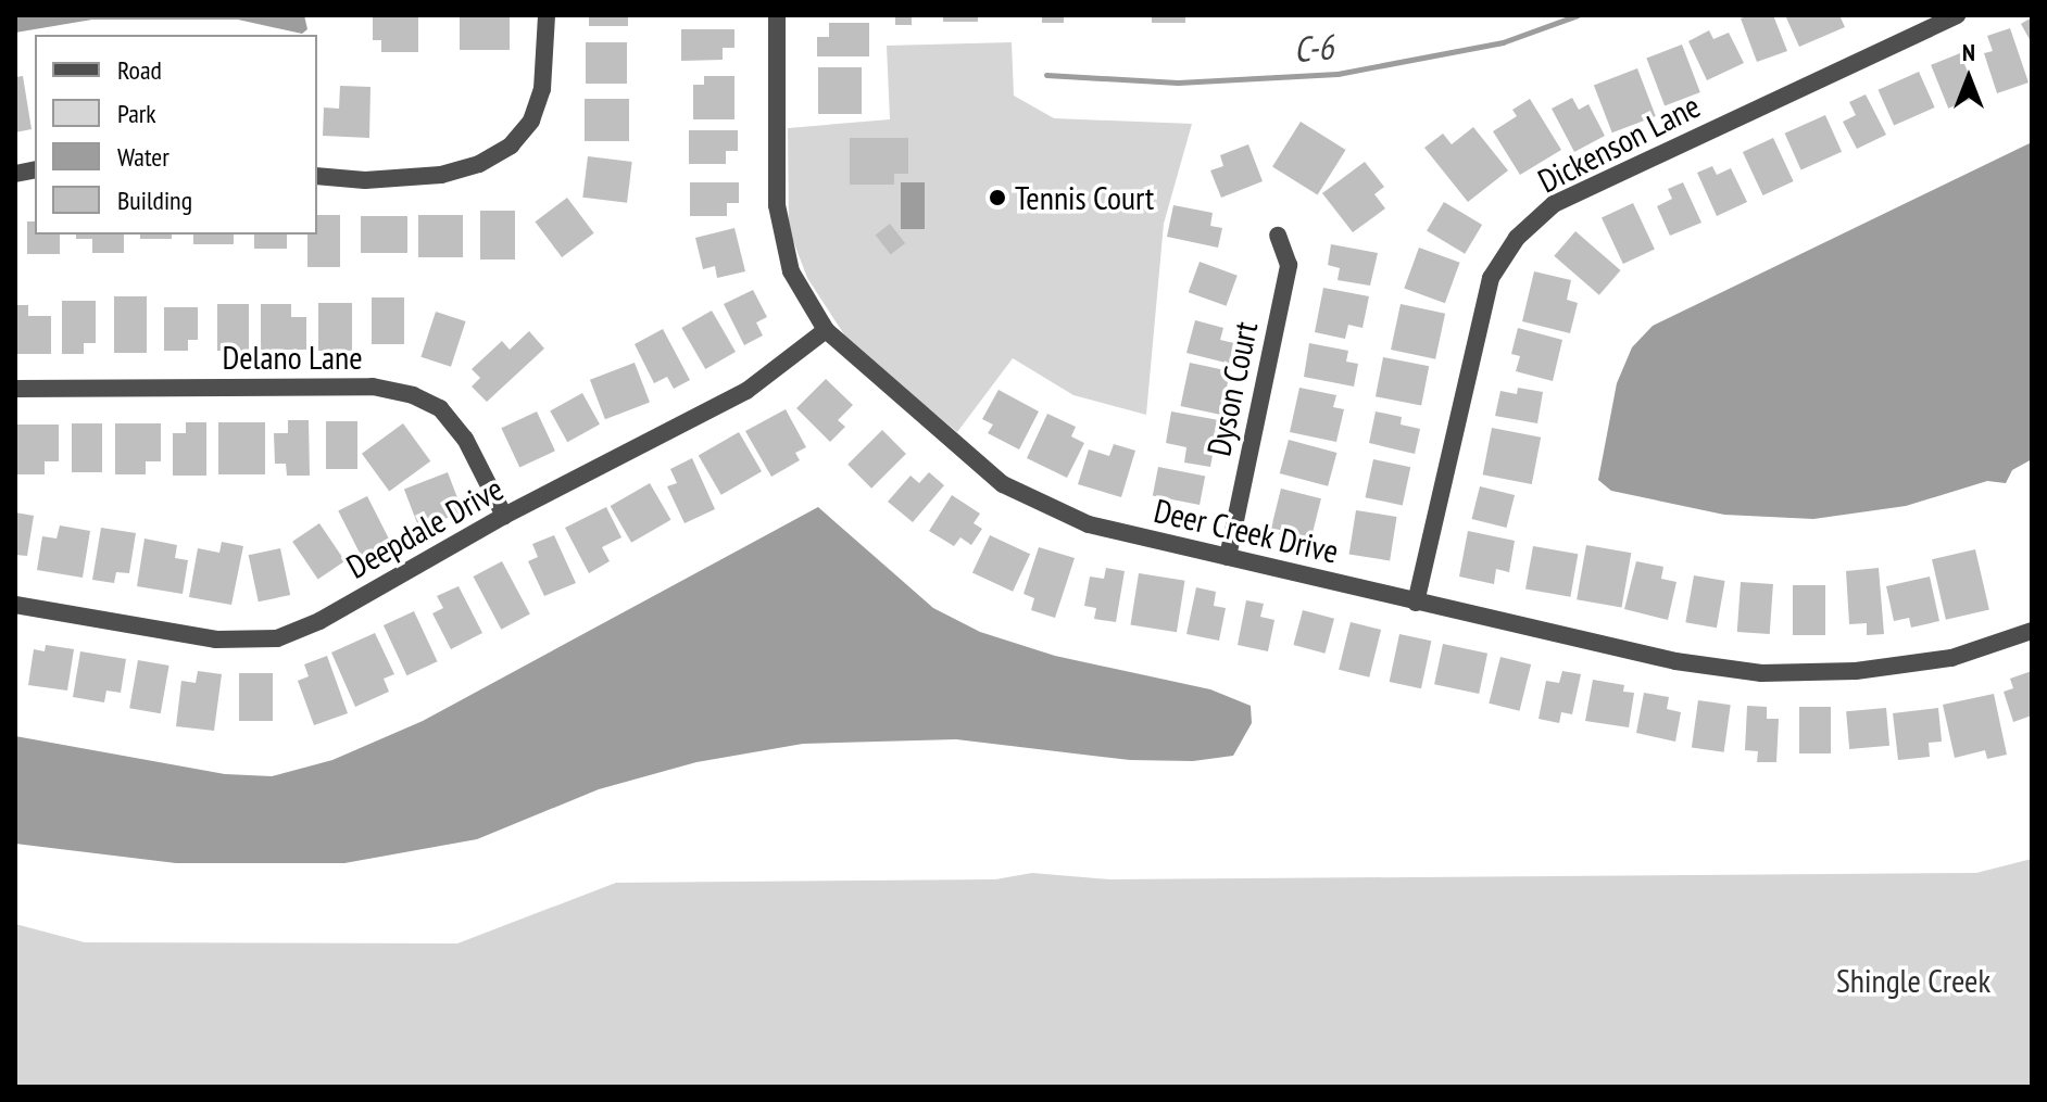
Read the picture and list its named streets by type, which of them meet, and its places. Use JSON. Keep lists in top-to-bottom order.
{
  "streets": {
    "street": [
      "Dickenson Lane",
      "Delano Lane",
      "Dyson Court",
      "Deepdale Drive",
      "Deer Creek Drive"
    ]
  },
  "crossings": [
    ["Dickenson Lane", "Deer Creek Drive"],
    ["Delano Lane", "Deepdale Drive"],
    ["Dyson Court", "Deer Creek Drive"],
    ["Deepdale Drive", "Deer Creek Drive"]
  ],
  "water": ["C-6"],
  "parks": ["Shingle Creek"],
  "places": ["Tennis Court"],
  "legend": [
    "Road",
    "Park",
    "Water",
    "Building"
  ],
  "north": "top"
}
